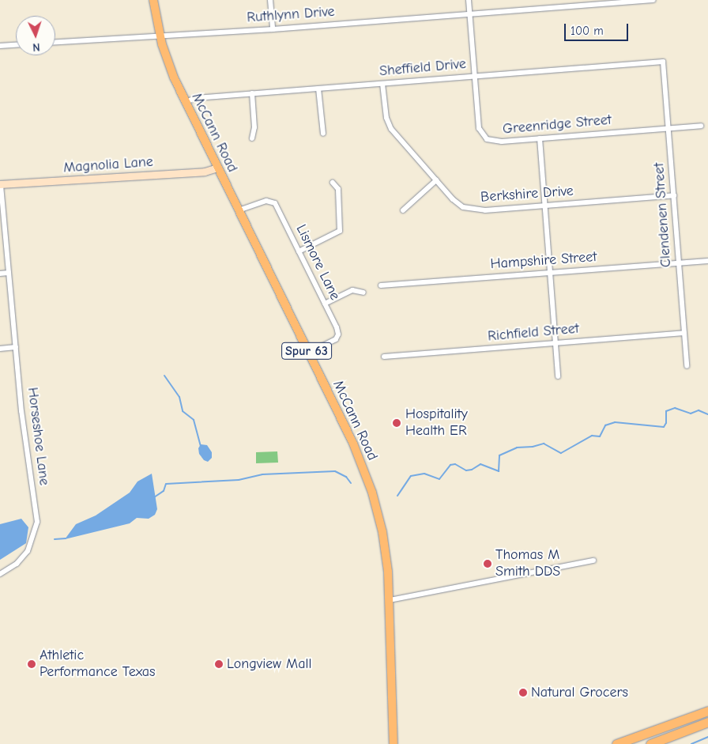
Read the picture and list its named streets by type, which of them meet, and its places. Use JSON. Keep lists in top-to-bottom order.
{
  "streets": {
    "main road": ["McCann Road", "Magnolia Lane", "Spur 63"],
    "street": [
      "Ruthlynn Drive",
      "Sheffield Drive",
      "Greenridge Street",
      "Berkshire Drive",
      "Clendenen Street",
      "Hampshire Street",
      "Lismore Lane",
      "Richfield Street",
      "Horseshoe Lane"
    ]
  },
  "crossings": [
    ["Ruthlynn Drive", "Greenridge Street"],
    ["Ruthlynn Drive", "McCann Road"],
    ["Sheffield Drive", "Greenridge Street"],
    ["Sheffield Drive", "McCann Road"],
    ["Sheffield Drive", "Berkshire Drive"],
    ["Sheffield Drive", "Clendenen Street"],
    ["Greenridge Street", "Clendenen Street"],
    ["McCann Road", "Magnolia Lane"],
    ["McCann Road", "Lismore Lane"],
    ["Magnolia Lane", "Horseshoe Lane"],
    ["Berkshire Drive", "Clendenen Street"],
    ["Clendenen Street", "Hampshire Street"],
    ["Clendenen Street", "Richfield Street"]
  ],
  "places": [
    "Hospitality Health ER",
    "Thomas M Smith DDS",
    "Athletic Performance Texas",
    "Longview Mall",
    "Natural Grocers"
  ],
  "scale_bar": "100 m",
  "north": "bottom"
}
